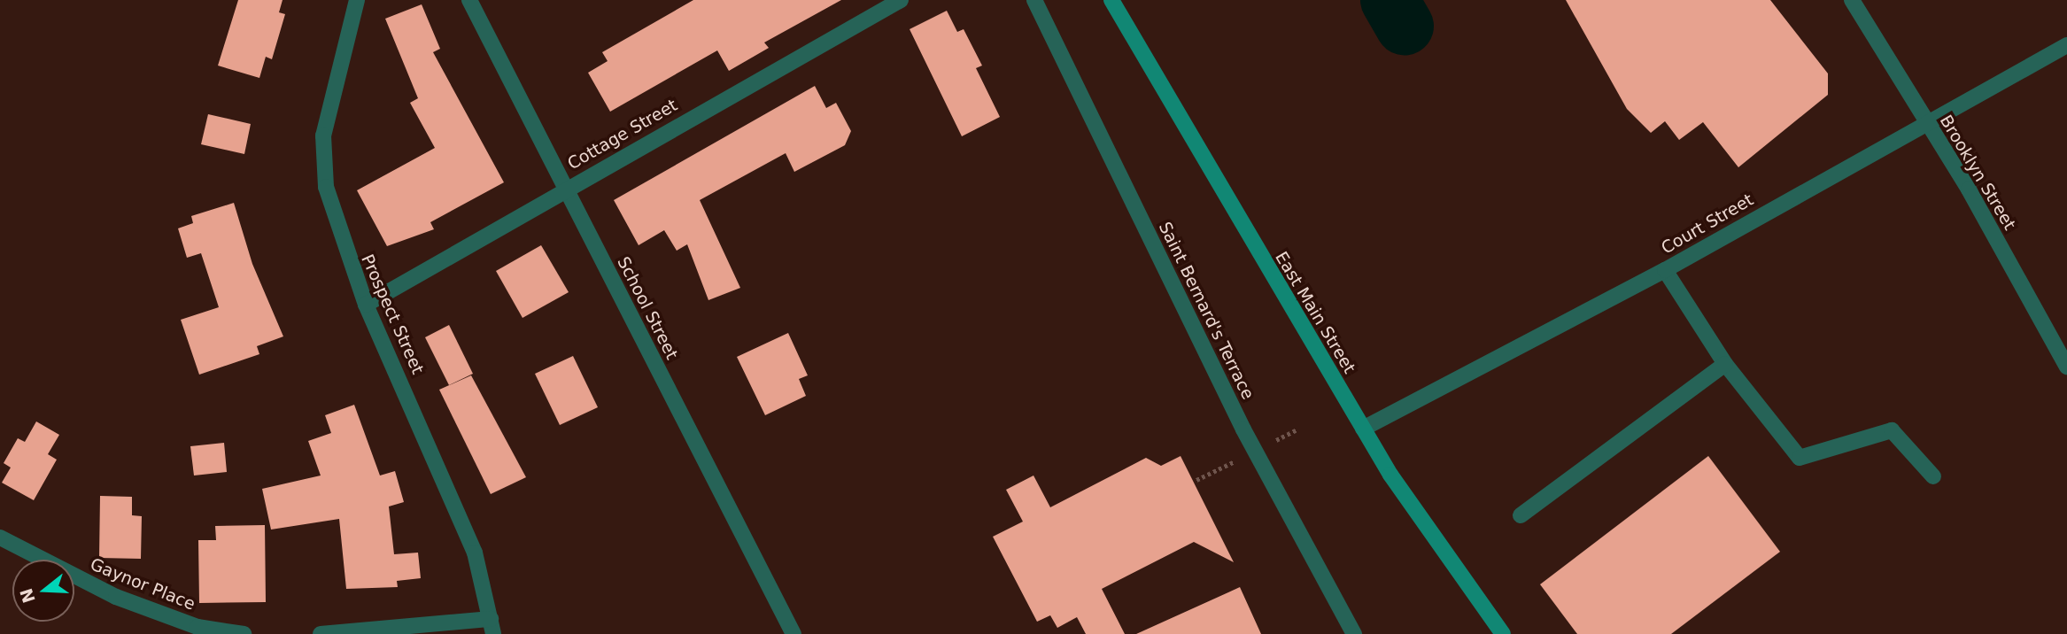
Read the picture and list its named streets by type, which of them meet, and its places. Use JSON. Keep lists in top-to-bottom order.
{
  "streets": {
    "main road": ["East Main Street"],
    "street": [
      "Cottage Street",
      "Brooklyn Street",
      "Court Street",
      "School Street",
      "Saint Bernard's Terrace",
      "Prospect Street",
      "Gaynor Place"
    ]
  },
  "crossings": [
    ["Cottage Street", "School Street"],
    ["Cottage Street", "Prospect Street"],
    ["Brooklyn Street", "Court Street"],
    ["Court Street", "East Main Street"]
  ],
  "north": "left"
}
